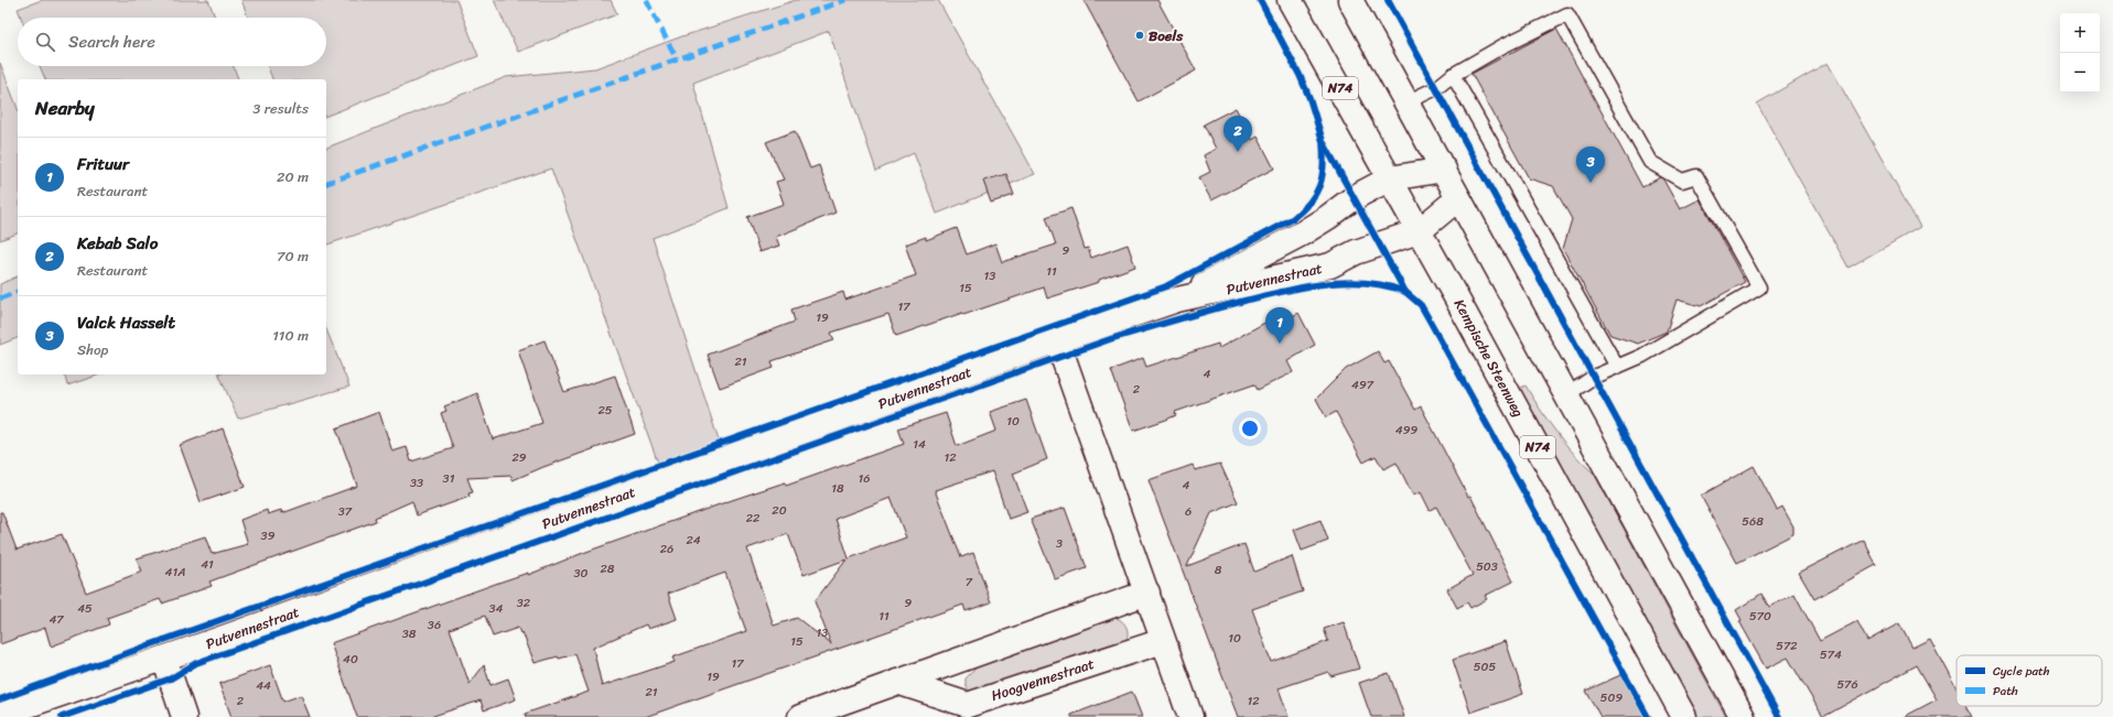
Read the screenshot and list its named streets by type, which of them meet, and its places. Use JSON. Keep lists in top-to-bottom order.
{
  "streets": {
    "street": [
      "N74",
      "Putvennestraat",
      "Kempische Steenweg",
      "Hoogvennestraat"
    ]
  },
  "crossings": [
    ["Putvennestraat", "Kempische Steenweg"]
  ],
  "places": ["Boels"],
  "house_numbers": [
    "9",
    "11",
    "13",
    "15",
    "17",
    "19",
    "21",
    "4",
    "497",
    "2",
    "25",
    "10",
    "499",
    "14",
    "29",
    "12",
    "31",
    "16",
    "33",
    "4",
    "18",
    "20",
    "37",
    "6",
    "22",
    "568",
    "39",
    "24",
    "3",
    "26",
    "41",
    "503",
    "28",
    "8",
    "41A",
    "30",
    "7",
    "32",
    "9",
    "45",
    "34",
    "11",
    "570",
    "47",
    "36",
    "13",
    "38",
    "10",
    "15",
    "572",
    "574",
    "40",
    "17",
    "505",
    "19",
    "576",
    "44",
    "21",
    "509",
    "2",
    "12"
  ],
  "legend": ["Cycle path", "Path"],
  "page": {
    "map_buttons": ["+", "−"],
    "search": "Search here",
    "heading": ["Nearby", "3 results"],
    "pins": ["2", "3", "1"],
    "list": [
      {
        "mark": "1",
        "name": "Frituur",
        "note": "Restaurant",
        "value": "20 m"
      },
      {
        "mark": "2",
        "name": "Kebab Salo",
        "note": "Restaurant",
        "value": "70 m"
      },
      {
        "mark": "3",
        "name": "Valck Hasselt",
        "note": "Shop",
        "value": "110 m"
      }
    ]
  }
}
